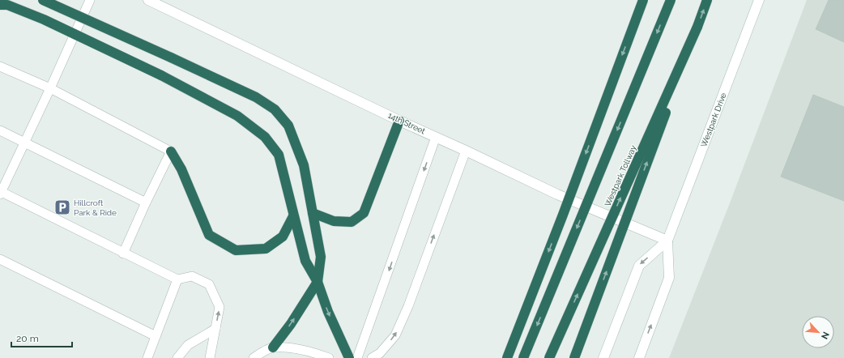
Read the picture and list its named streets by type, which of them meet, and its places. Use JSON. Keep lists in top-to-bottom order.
{
  "streets": {
    "highway": ["Westpark Tollway"],
    "street": ["Westpark Drive", "14th Street"]
  },
  "crossings": [
    ["Westpark Drive", "14th Street"]
  ],
  "places": {
    "parking": ["Hillcroft Park & Ride"]
  },
  "scale_bar": "20 m",
  "north": "bottom right"
}
